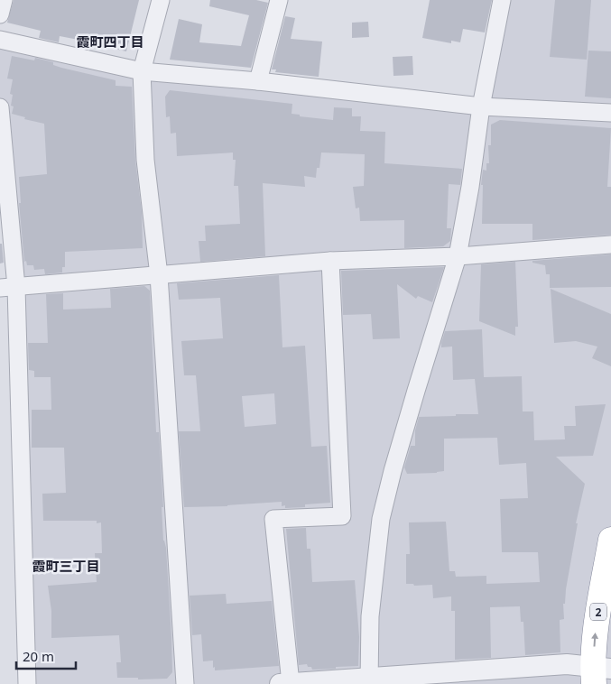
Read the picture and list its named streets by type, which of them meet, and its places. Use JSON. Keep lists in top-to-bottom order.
{
  "streets": {
    "highway": ["2"]
  },
  "districts": ["霞町四丁目", "霞町三丁目"],
  "scale_bar": "20 m"
}
